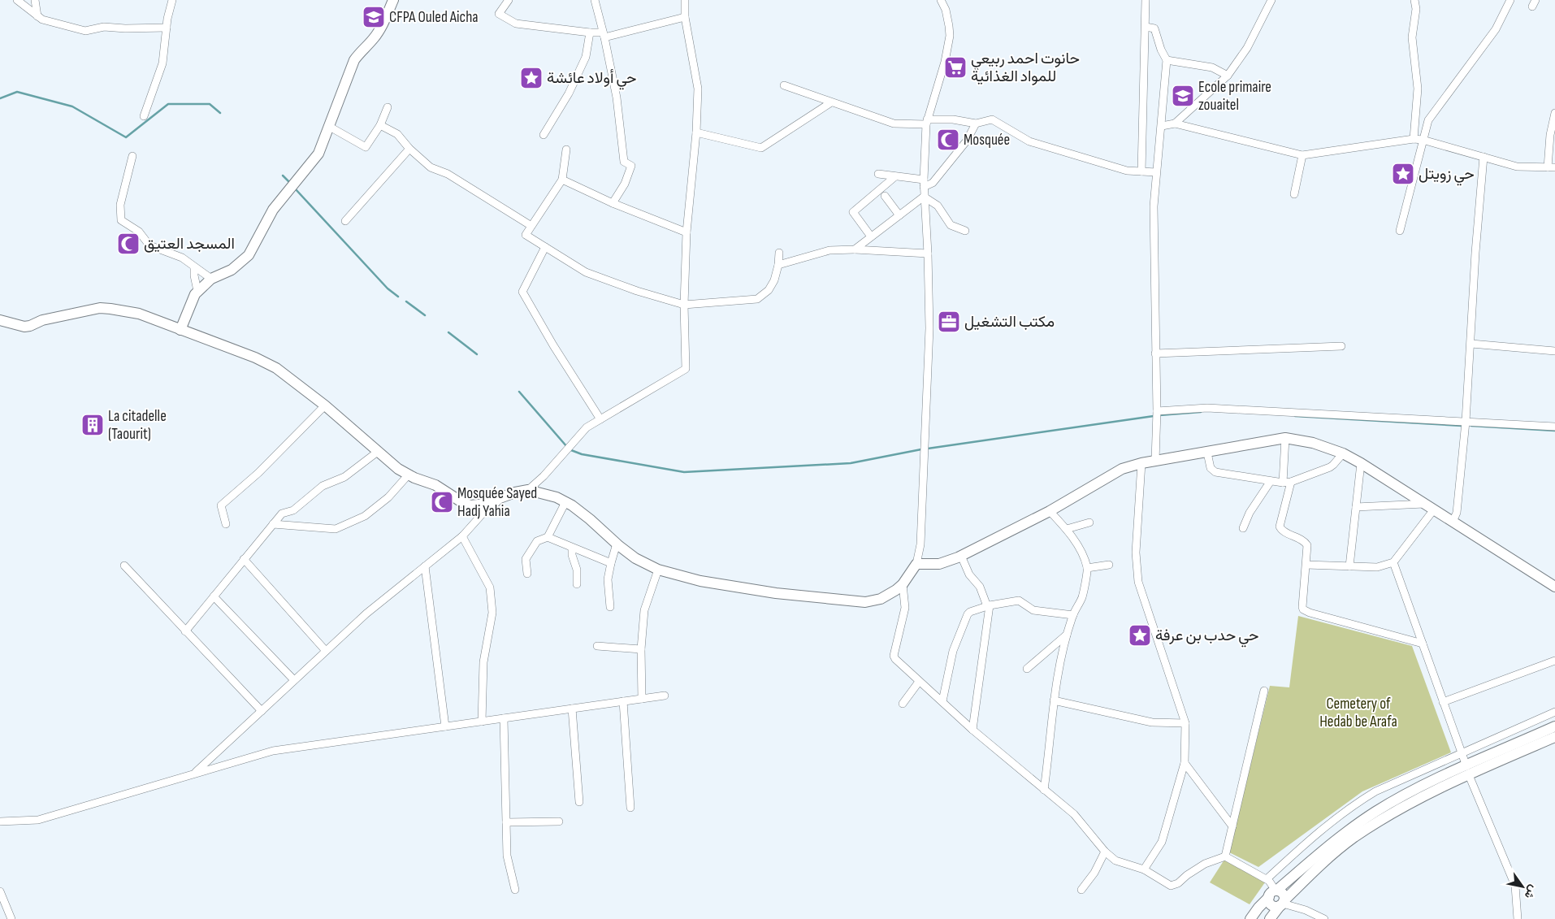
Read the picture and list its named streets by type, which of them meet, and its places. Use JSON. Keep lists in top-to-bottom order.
{
  "parks": ["Cemetery of Hedab be Arafa"],
  "places": {
    "school or university": ["CFPA Ouled Aicha", "Ecole primaire zouaitel"],
    "supermarket": ["حانوت احمد ربيعي للمواد الغذائية"],
    "place": ["حي أولاد عائشة", "حي زويتل", "حي حدب بن عرفة"],
    "mosque": ["Mosquée", "المسجد العتيق", "Mosquée Sayed Hadj Yahia"],
    "office": ["مكتب التشغيل"],
    "building": ["La citadelle (Taourit)"]
  },
  "north": "bottom right"
}
